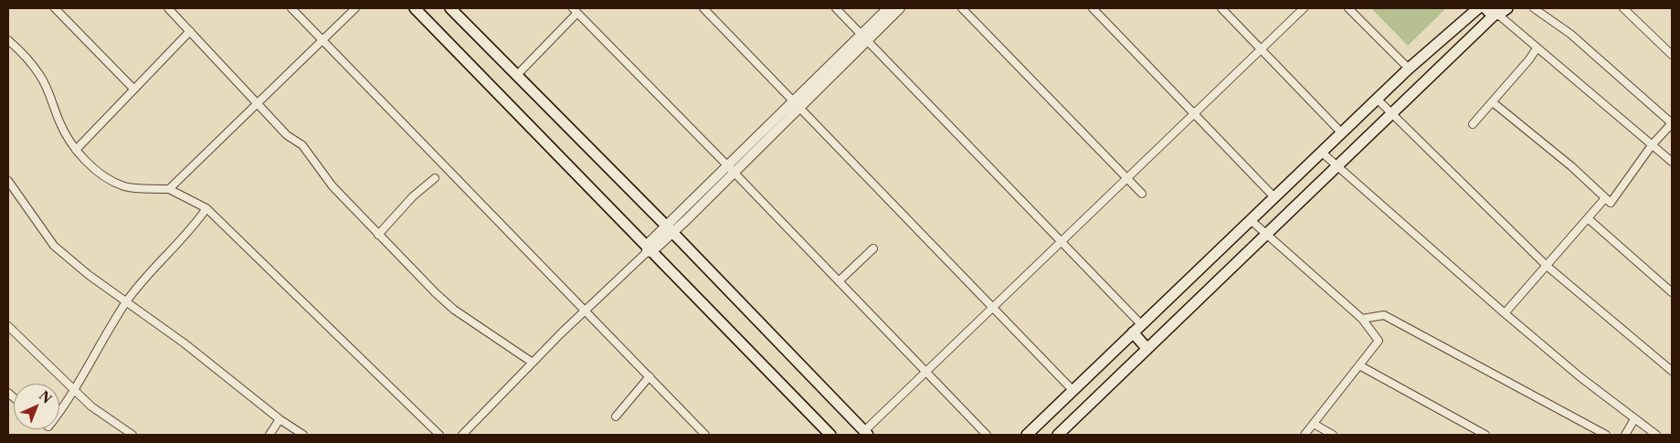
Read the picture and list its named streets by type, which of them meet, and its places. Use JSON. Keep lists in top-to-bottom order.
{
  "north": "top right"
}
